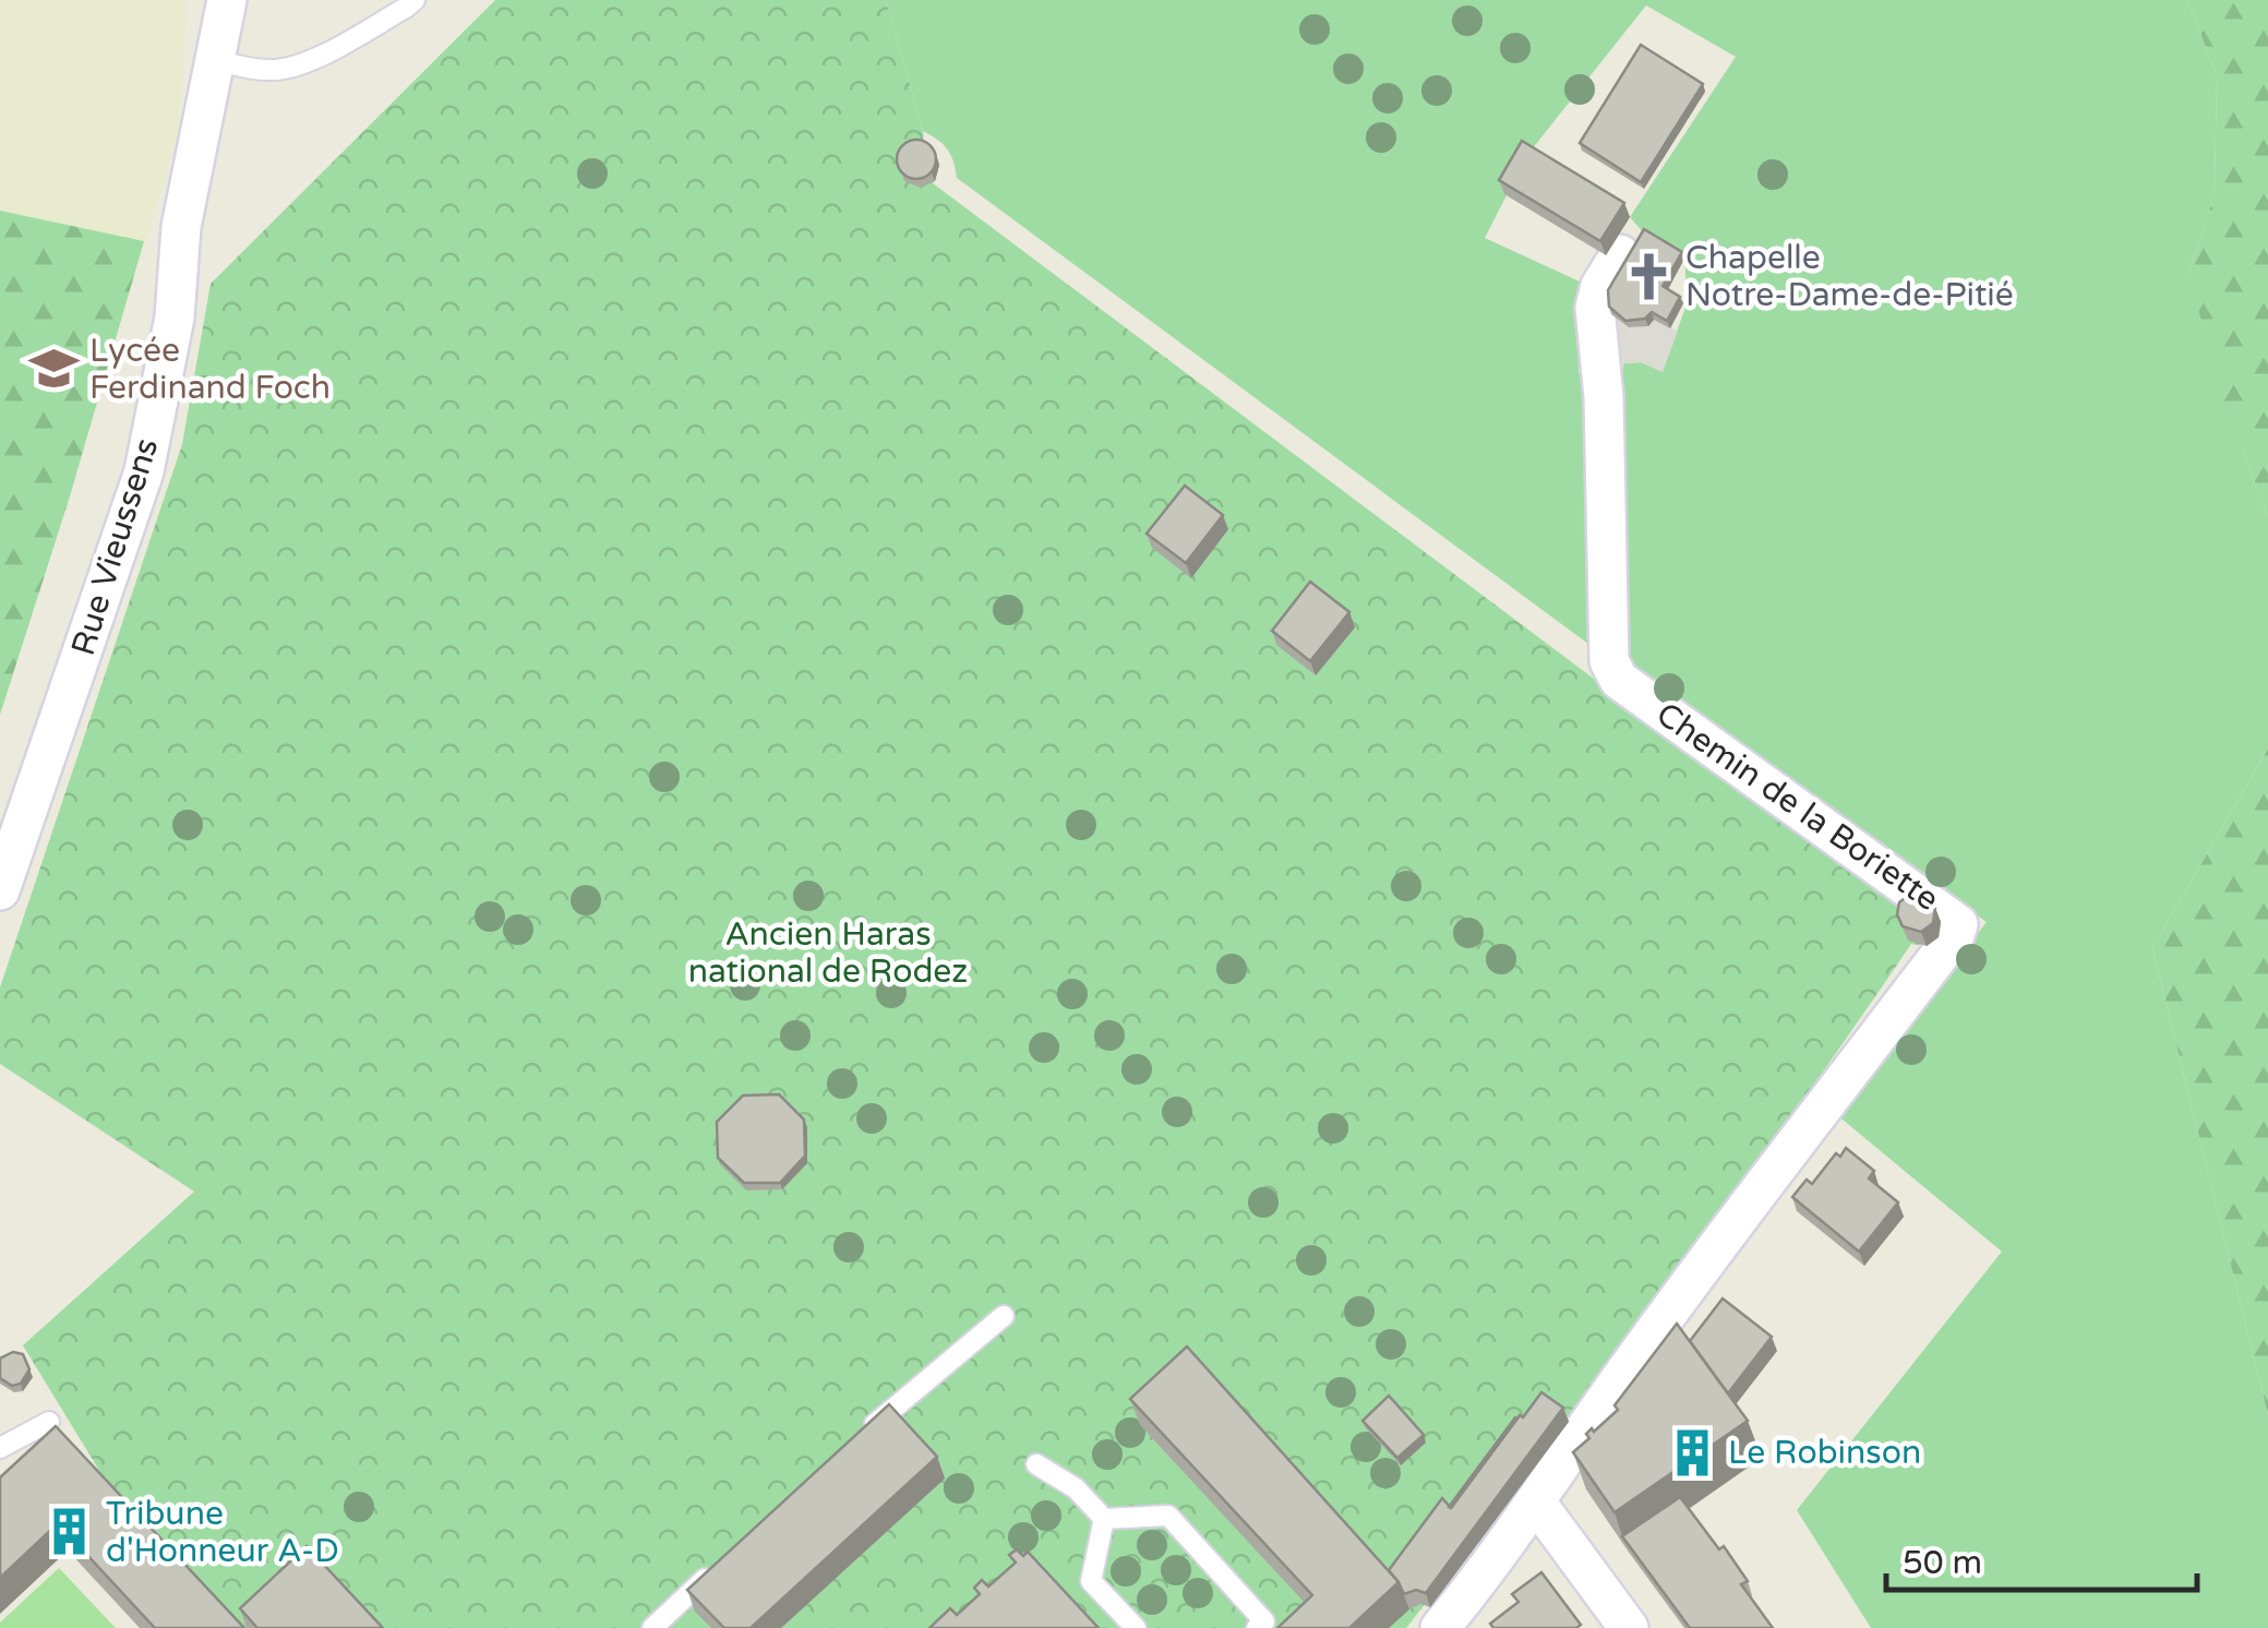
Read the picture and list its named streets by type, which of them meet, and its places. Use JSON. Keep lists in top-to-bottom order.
{
  "streets": {
    "street": ["Rue Vieussens", "Chemin de la Boriette"]
  },
  "parks": ["Ancien Haras national de Rodez"],
  "places": {
    "church": ["Chapelle Notre-Dame-de-Pitié"],
    "school or university": ["Lycée Ferdinand Foch"],
    "building": ["Le Robinson", "Tribune d'Honneur A-D"]
  },
  "scale_bar": "50 m"
}
